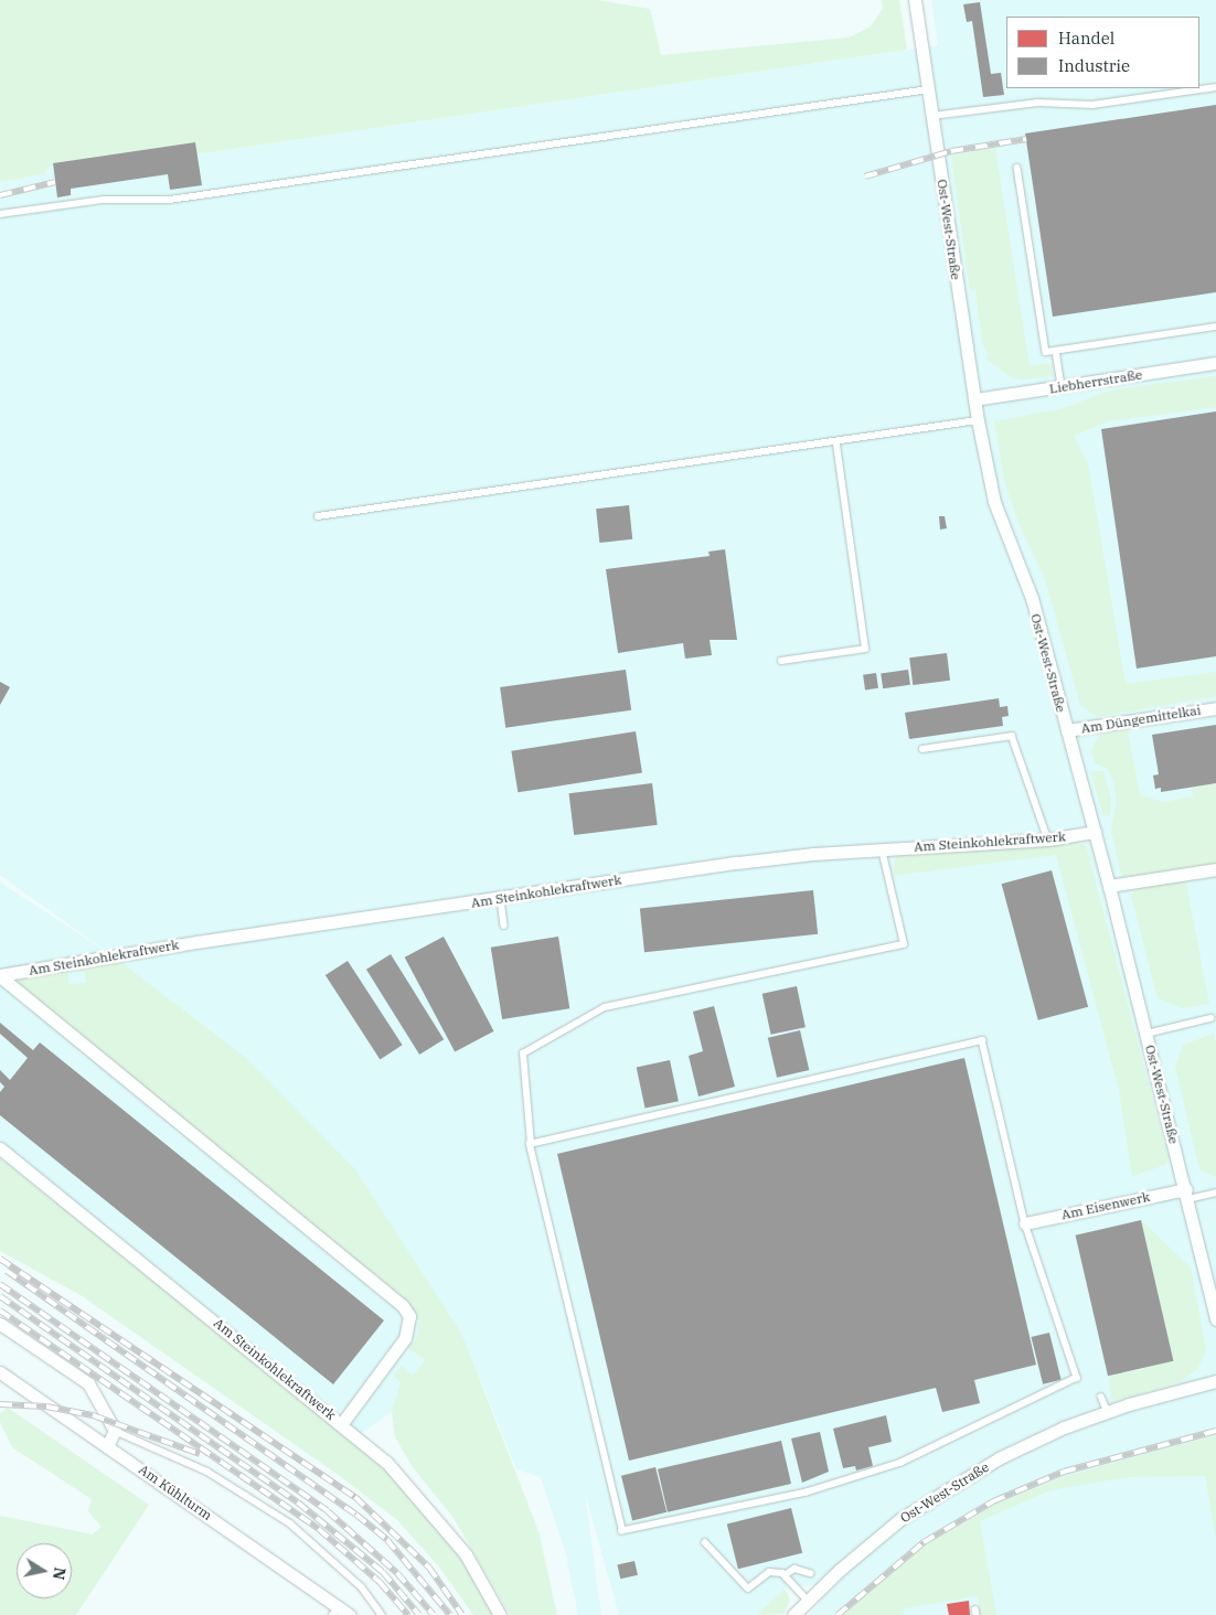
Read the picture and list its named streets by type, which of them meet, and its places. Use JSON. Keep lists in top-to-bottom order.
{
  "streets": {
    "street": [
      "Ost-West-Straße",
      "Liebherrstraße",
      "Am Düngemittelkai",
      "Am Steinkohlekraftwerk",
      "Am Eisenwerk",
      "Am Kühlturm"
    ]
  },
  "crossings": [
    ["Ost-West-Straße", "Liebherrstraße"],
    ["Ost-West-Straße", "Am Düngemittelkai"],
    ["Ost-West-Straße", "Am Steinkohlekraftwerk"],
    ["Ost-West-Straße", "Am Eisenwerk"]
  ],
  "legend": ["Handel", "Industrie"],
  "north": "right"
}
